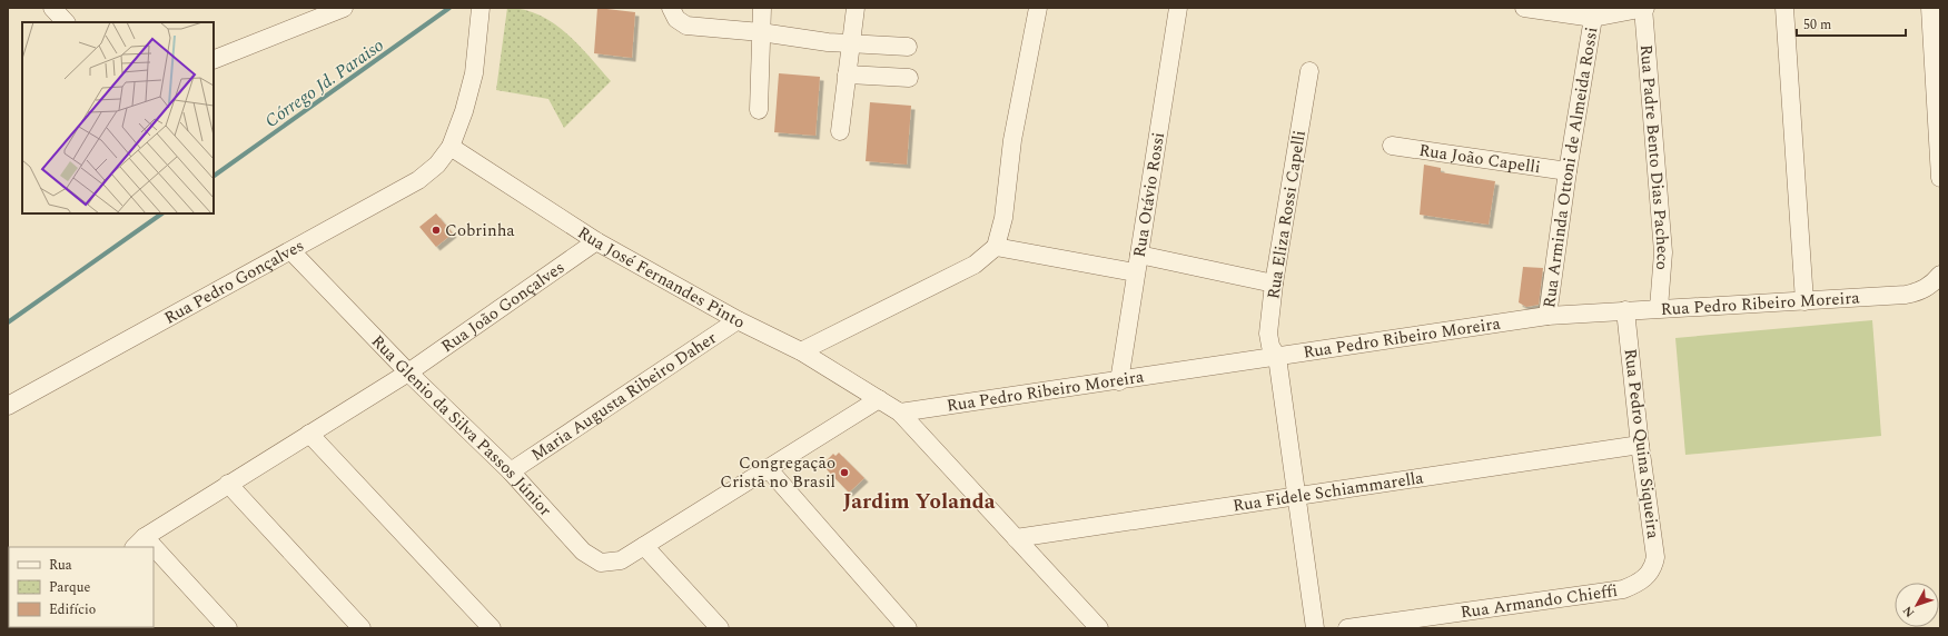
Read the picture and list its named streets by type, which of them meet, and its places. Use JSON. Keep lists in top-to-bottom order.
{
  "streets": {
    "street": [
      "Rua Padre Bento Dias Pacheco",
      "Rua João Capelli",
      "Rua Arminda Ottoni de Almeida Rossi",
      "Rua Otávio Rossi",
      "Rua Eliza Rossi Capelli",
      "Rua José Fernandes Pinto",
      "Rua Pedro Gonçalves",
      "Rua Pedro Ribeiro Moreira",
      "Rua João Gonçalves",
      "Maria Augusta Ribeiro Daher",
      "Rua Glenio da Silva Passos Júnior",
      "Rua Pedro Quina Siqueira",
      "Rua Fidele Schiammarella",
      "Rua Armando Chieffi"
    ]
  },
  "crossings": [
    ["Rua Padre Bento Dias Pacheco", "Rua Pedro Ribeiro Moreira"],
    ["Rua João Capelli", "Rua Arminda Ottoni de Almeida Rossi"],
    ["Rua Arminda Ottoni de Almeida Rossi", "Rua Pedro Ribeiro Moreira"],
    ["Rua Otávio Rossi", "Rua Pedro Ribeiro Moreira"],
    ["Rua Eliza Rossi Capelli", "Rua Pedro Ribeiro Moreira"],
    ["Rua Eliza Rossi Capelli", "Rua Fidele Schiammarella"],
    ["Rua José Fernandes Pinto", "Rua Pedro Gonçalves"],
    ["Rua José Fernandes Pinto", "Rua Pedro Ribeiro Moreira"],
    ["Rua José Fernandes Pinto", "Rua João Gonçalves"],
    ["Rua José Fernandes Pinto", "Maria Augusta Ribeiro Daher"],
    ["Rua José Fernandes Pinto", "Rua Glenio da Silva Passos Júnior"],
    ["Rua José Fernandes Pinto", "Rua Fidele Schiammarella"],
    ["Rua Pedro Gonçalves", "Rua Glenio da Silva Passos Júnior"],
    ["Rua Pedro Ribeiro Moreira", "Rua Pedro Quina Siqueira"],
    ["Rua João Gonçalves", "Rua Glenio da Silva Passos Júnior"],
    ["Maria Augusta Ribeiro Daher", "Rua Glenio da Silva Passos Júnior"],
    ["Rua Pedro Quina Siqueira", "Rua Fidele Schiammarella"],
    ["Rua Pedro Quina Siqueira", "Rua Armando Chieffi"]
  ],
  "districts": ["Jardim Yolanda"],
  "water": ["Córrego Jd. Paraiso"],
  "places": ["Cobrinha", "Congregação Cristã no Brasil"],
  "legend": ["Rua", "Parque", "Edifício"],
  "scale_bar": "50 m",
  "north": "bottom left"
}
